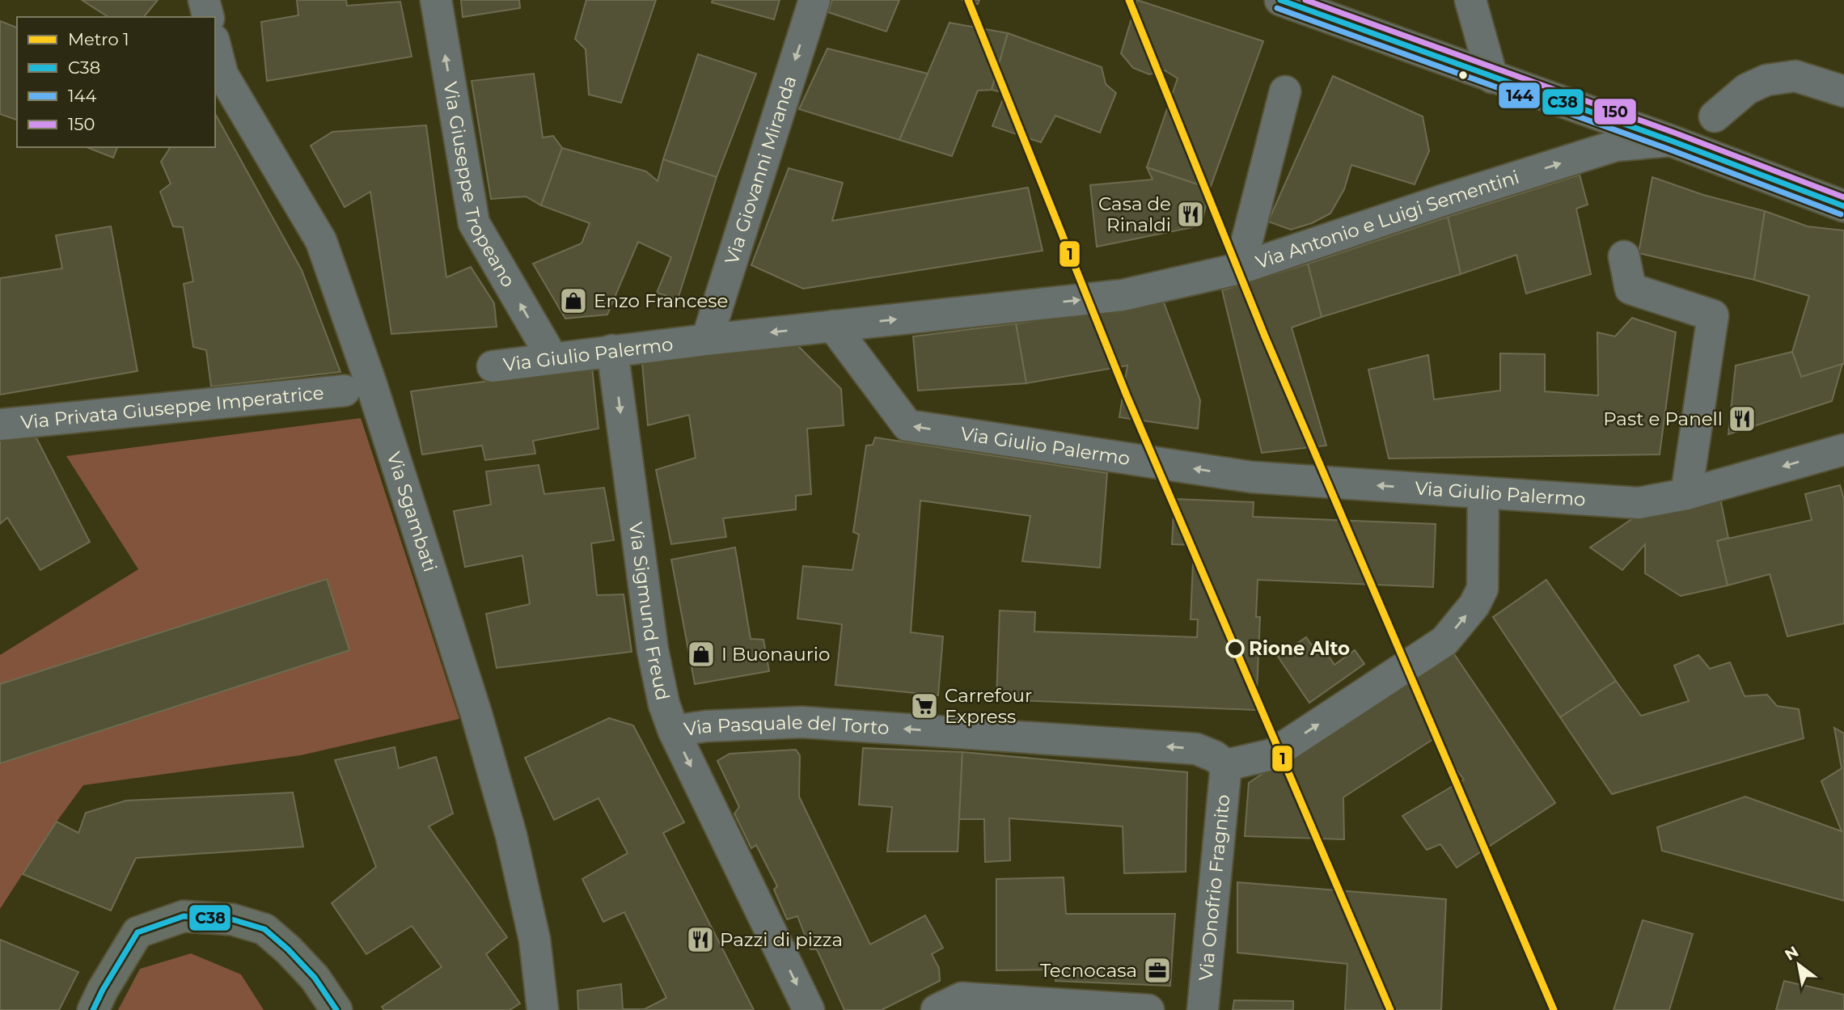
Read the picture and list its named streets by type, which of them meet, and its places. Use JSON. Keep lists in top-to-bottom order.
{
  "streets": {
    "street": [
      "Via Giovanni Miranda",
      "Via Giuseppe Tropeano",
      "Via Antonio e Luigi Sementini",
      "Via Giulio Palermo",
      "Via Privata Giuseppe Imperatrice",
      "Via Sgambati",
      "Via Sigmund Freud",
      "Via Pasquale del Torto",
      "Via Onofrio Fragnito"
    ]
  },
  "crossings": [
    ["Via Giovanni Miranda", "Via Giulio Palermo"],
    ["Via Giuseppe Tropeano", "Via Giulio Palermo"],
    ["Via Antonio e Luigi Sementini", "Via Giulio Palermo"],
    ["Via Giulio Palermo", "Via Sigmund Freud"],
    ["Via Sigmund Freud", "Via Pasquale del Torto"],
    ["Via Pasquale del Torto", "Via Onofrio Fragnito"]
  ],
  "one_way": [
    "Via Giovanni Miranda",
    "Via Giuseppe Tropeano",
    "Via Antonio e Luigi Sementini",
    "Via Giulio Palermo",
    "Via Sigmund Freud",
    "Via Pasquale del Torto"
  ],
  "places": {
    "restaurant": ["Casa de Rinaldi", "Past e Panell", "Pazzi di pizza"],
    "shop": ["Enzo Francese", "I Buonaurio"],
    "other": ["Rione Alto"],
    "supermarket": ["Carrefour Express"],
    "office": ["Tecnocasa"]
  },
  "lines": [
    "metro line 1",
    "transit line C38",
    "transit line 150",
    "transit line 144"
  ],
  "legend": [
    "Metro 1",
    "C38",
    "144",
    "150"
  ],
  "north": "top left"
}
